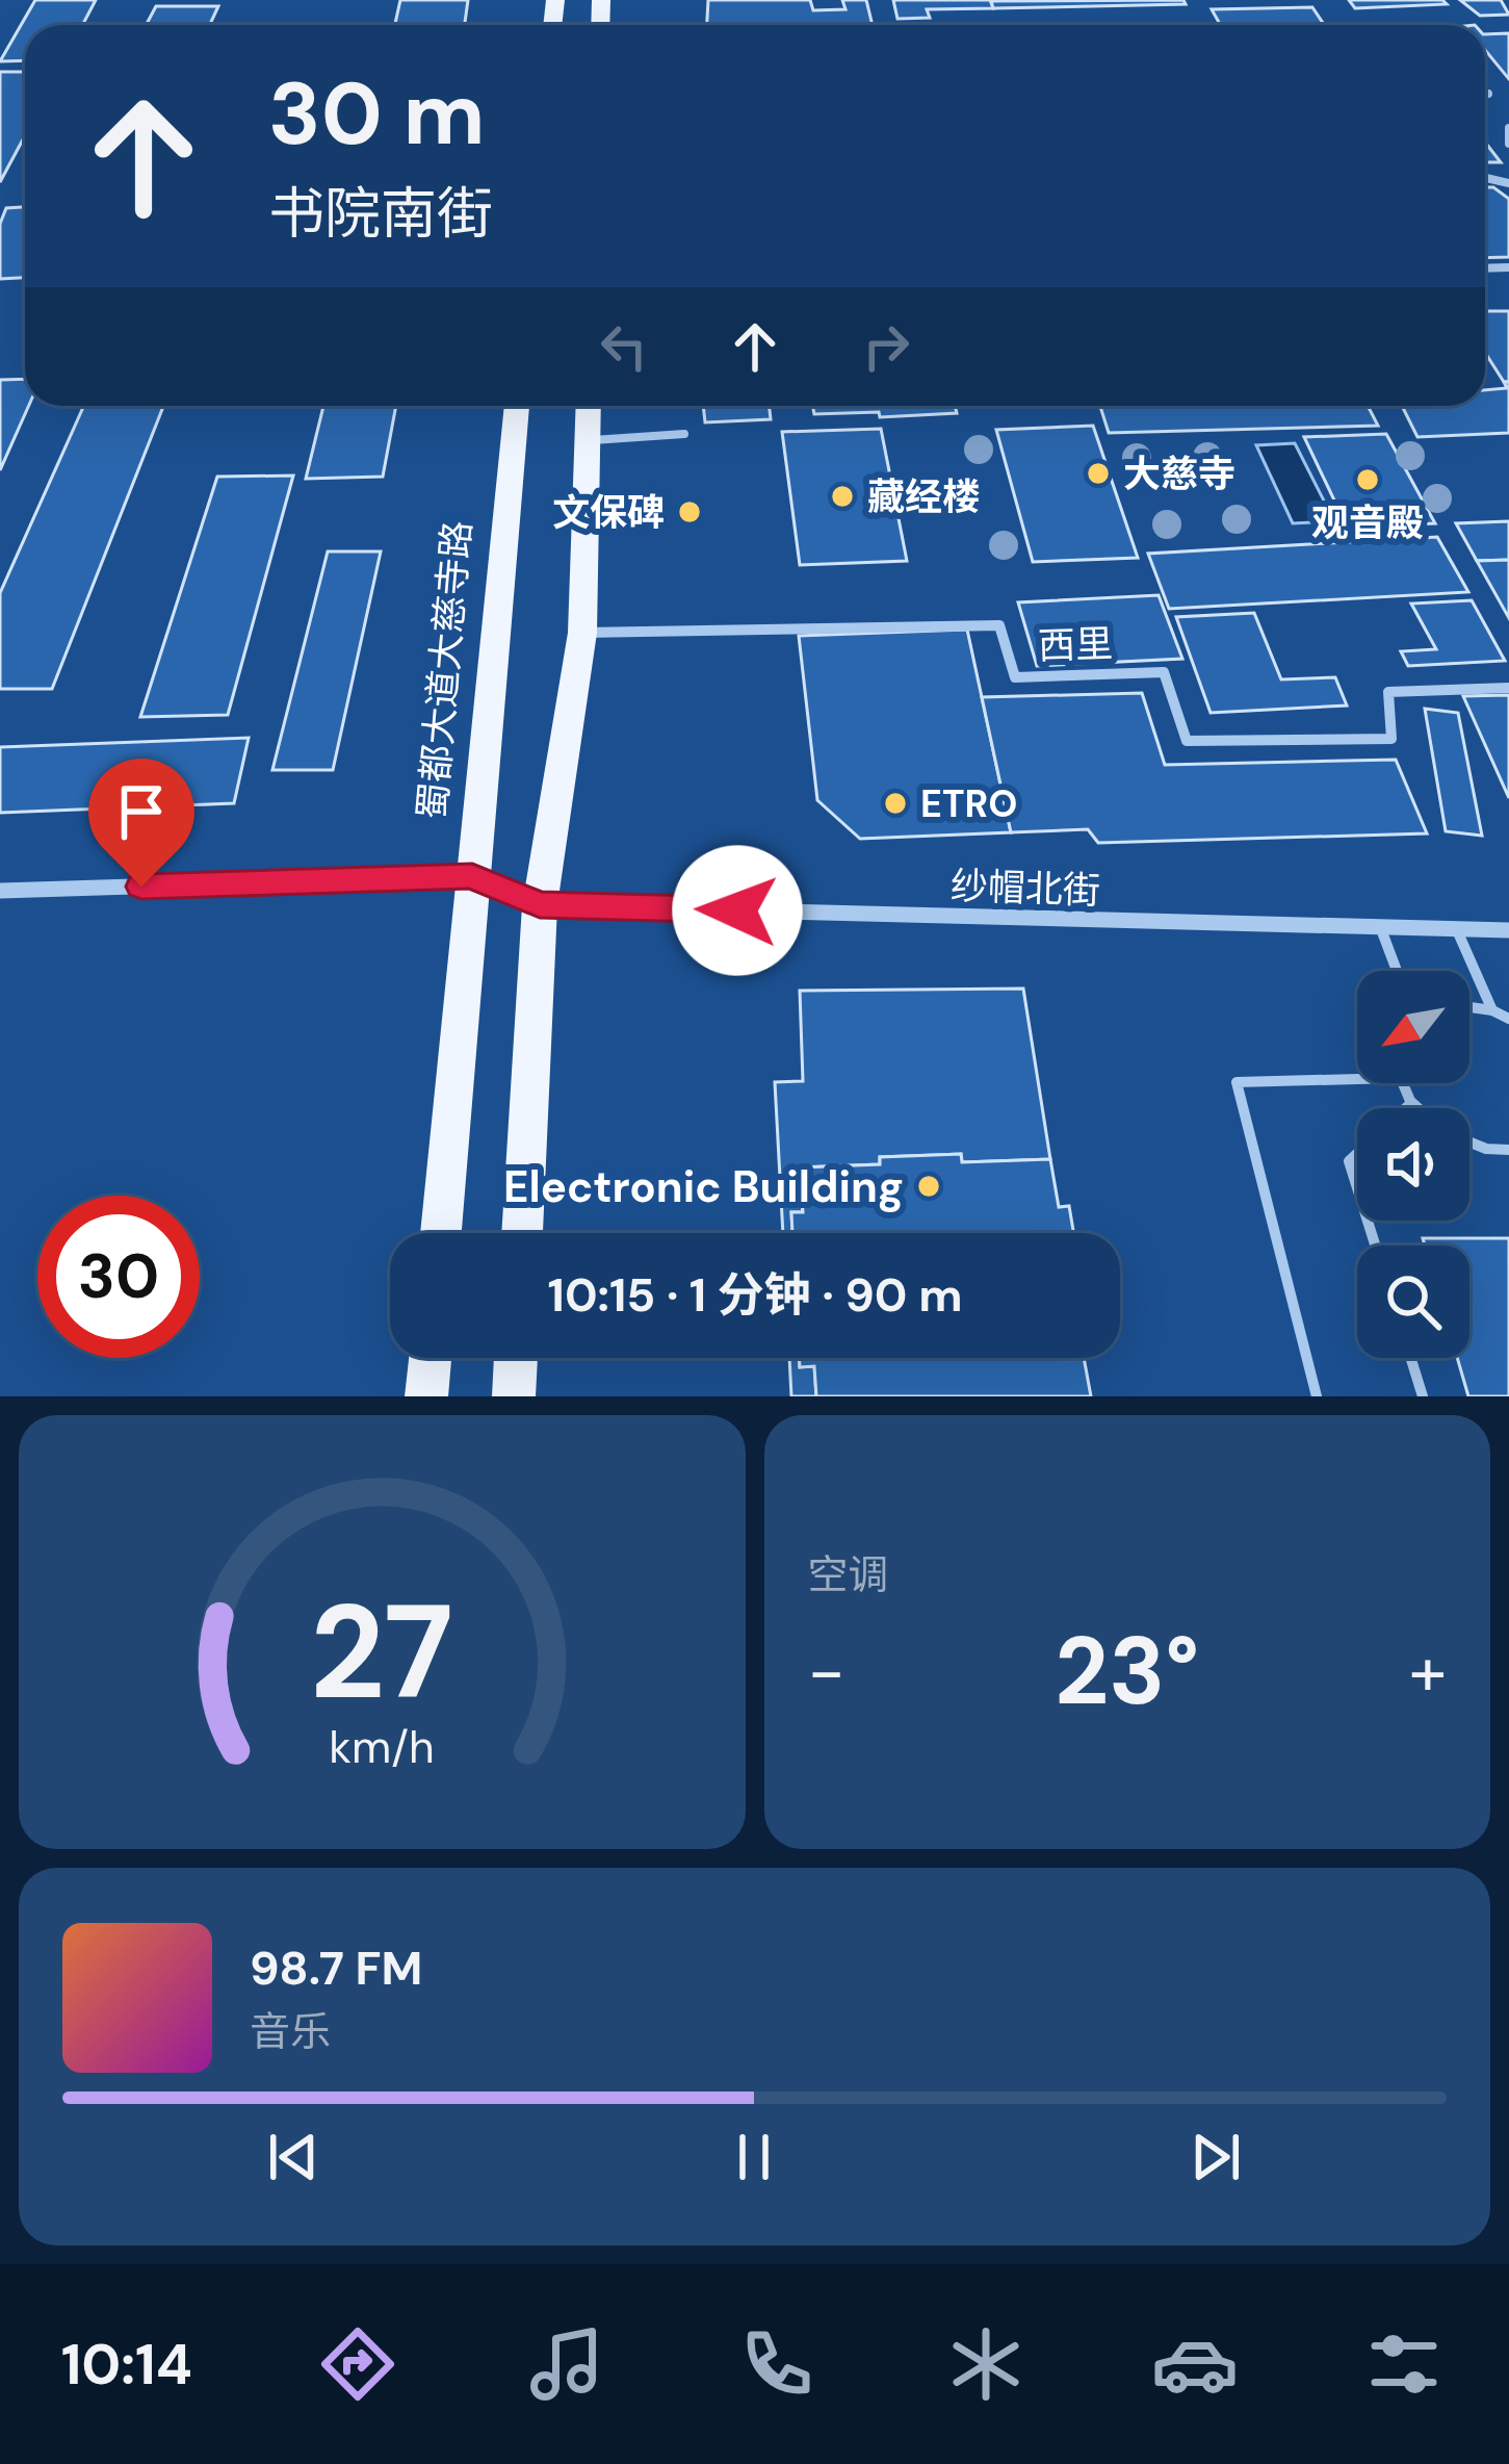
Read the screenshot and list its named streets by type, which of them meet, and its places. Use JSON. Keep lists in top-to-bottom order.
{
  "streets": {
    "main road": ["蜀都大道大慈寺路"],
    "street": ["西里", "纱帽北街"]
  },
  "places": [
    "大慈寺",
    "观音殿",
    "藏经楼",
    "文保碑",
    "ETRO",
    "Electronic Building"
  ],
  "north": "bottom left",
  "page": {
    "turn": ["30 m", "书院南街"],
    "limit": "30",
    "trip": "10:15 · 1 分钟 · 90 m",
    "tile": "空调",
    "heat": ["−", "23°", "+"],
    "song": ["98.7 FM", "音乐"],
    "tabs": "10:14",
    "gauge": ["27", "km/h"]
  }
}
